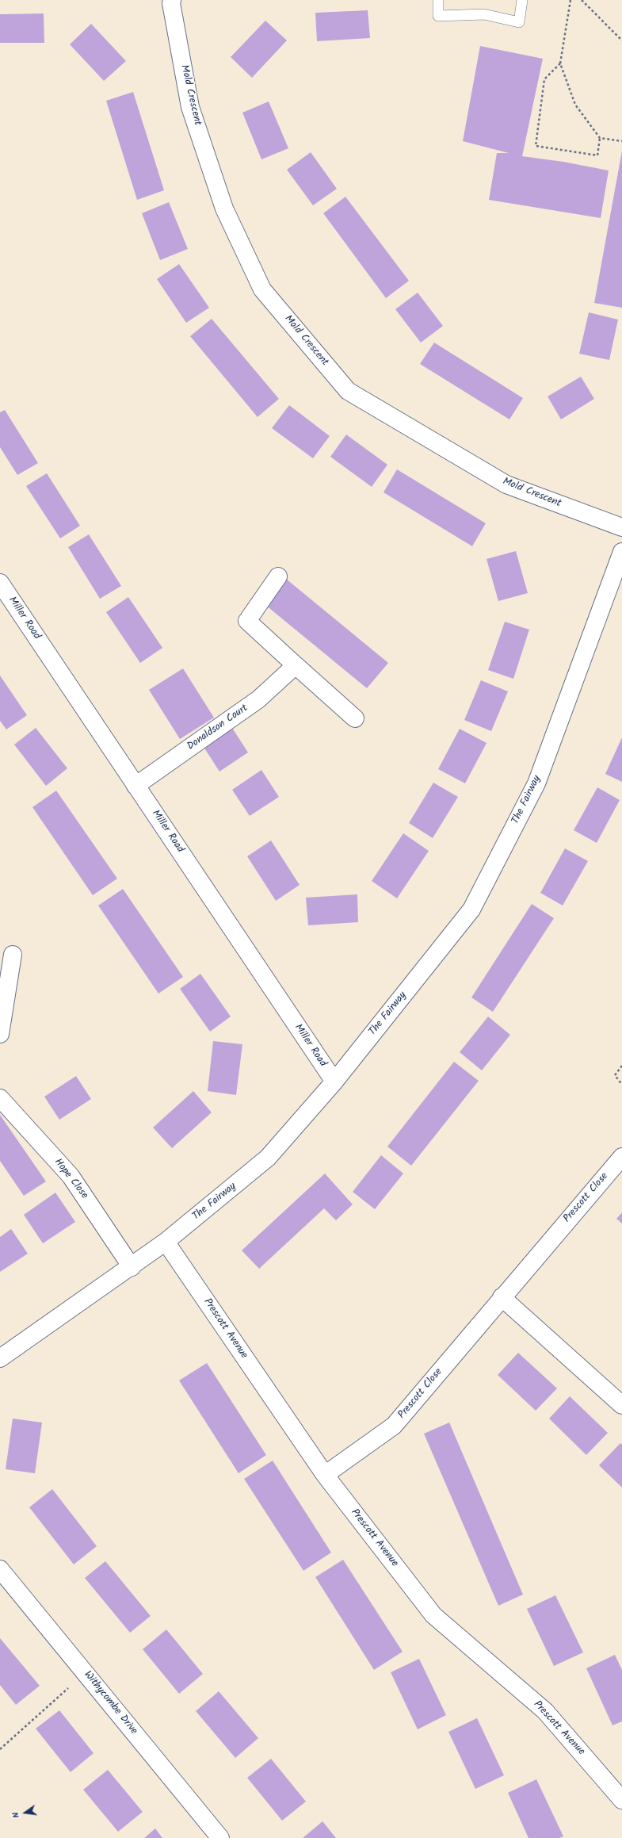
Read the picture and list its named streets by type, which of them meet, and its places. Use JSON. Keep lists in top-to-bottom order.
{
  "streets": {
    "street": [
      "Mold Crescent",
      "Miller Road",
      "Donaldson Court",
      "The Fairway",
      "Hope Close",
      "Prescott Close",
      "Prescott Avenue",
      "Withycombe Drive"
    ]
  },
  "crossings": [
    ["Miller Road", "Donaldson Court"],
    ["Miller Road", "The Fairway"],
    ["The Fairway", "Hope Close"],
    ["The Fairway", "Prescott Avenue"],
    ["Prescott Close", "Prescott Avenue"]
  ],
  "north": "left"
}
